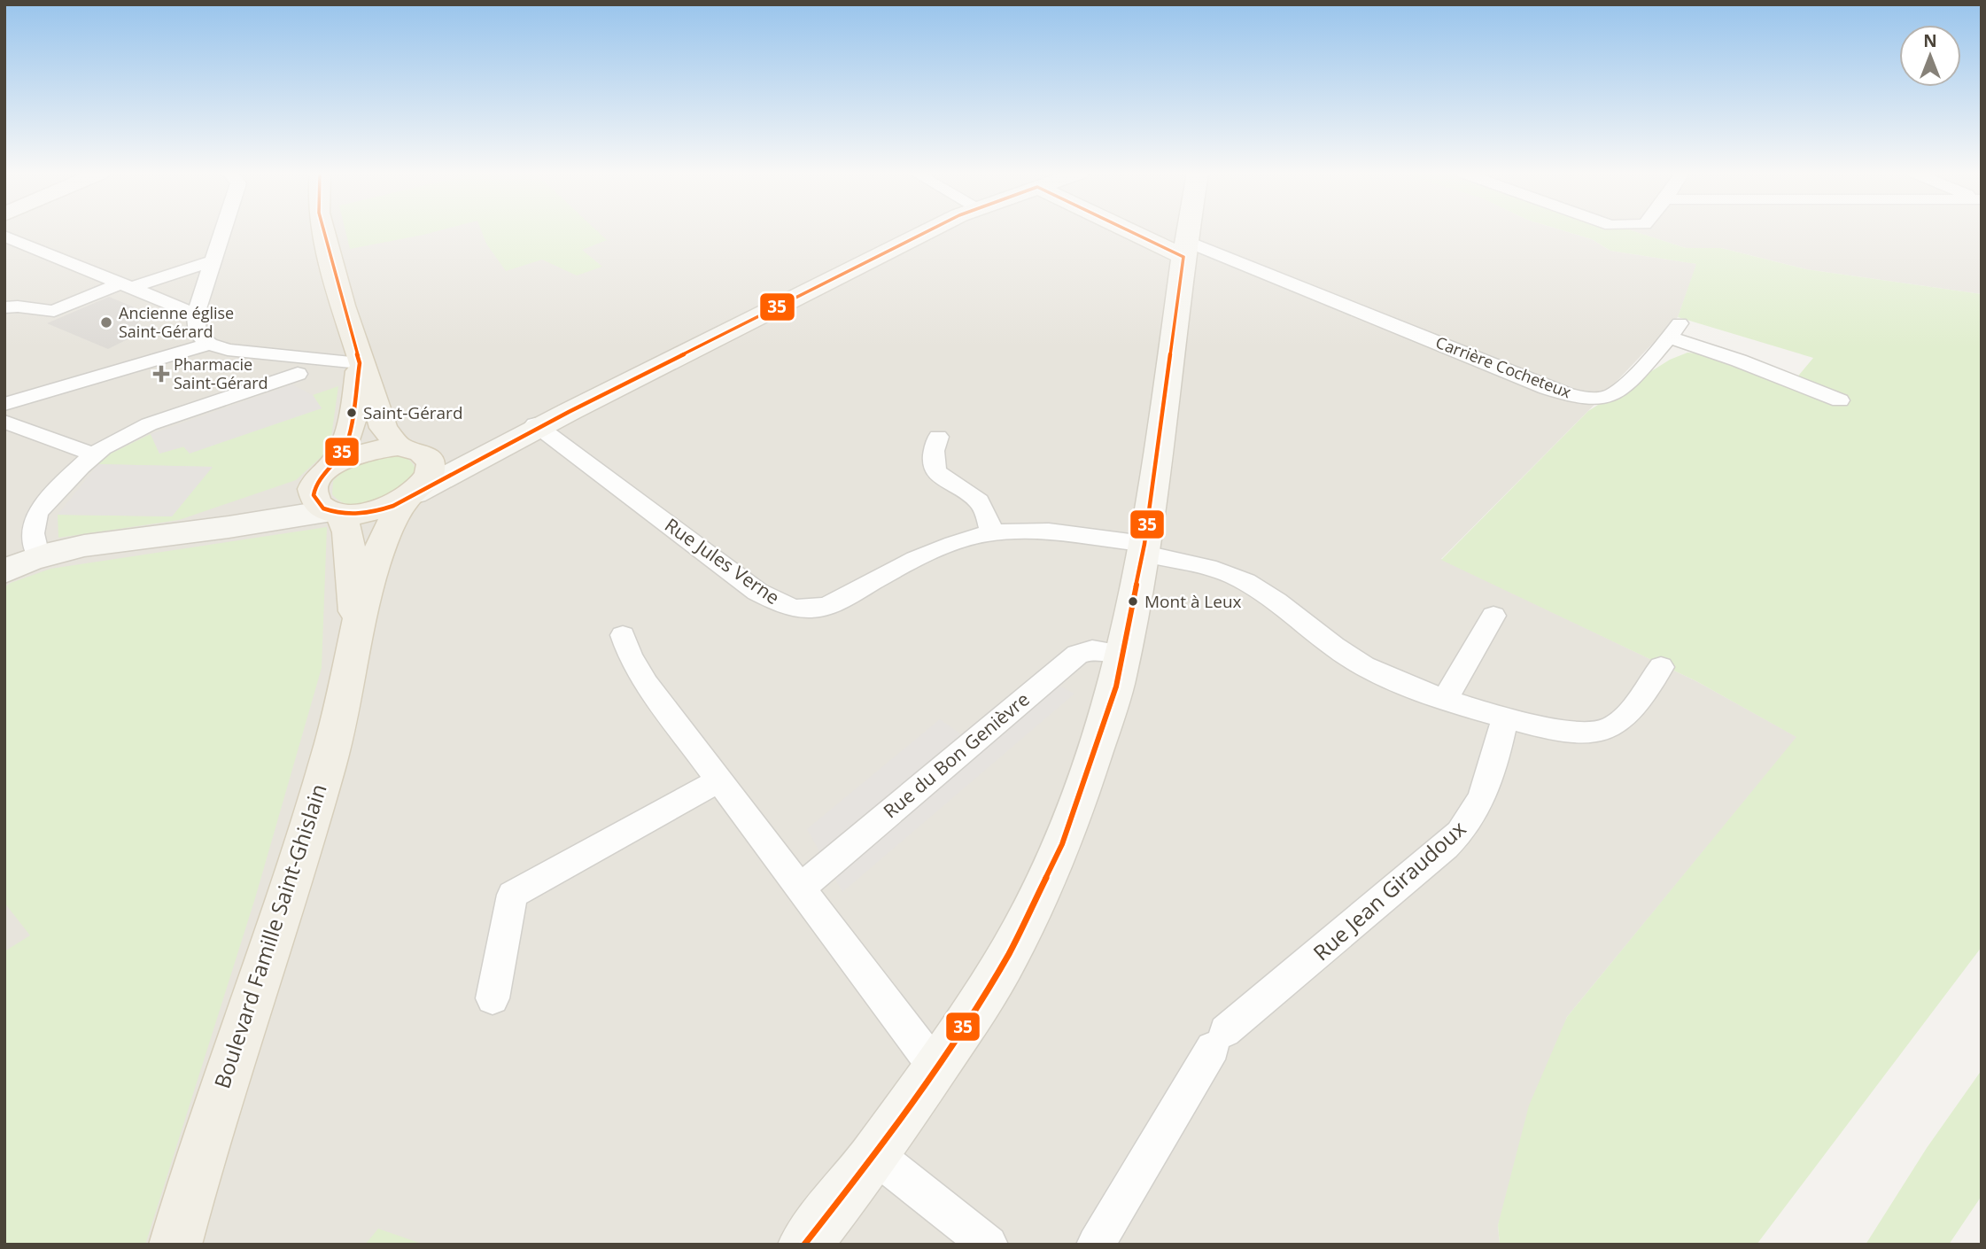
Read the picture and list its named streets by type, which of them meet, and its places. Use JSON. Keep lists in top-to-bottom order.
{
  "streets": {
    "main road": ["Boulevard Famille Saint-Ghislain"],
    "street": [
      "Carrière Cocheteux",
      "Rue Jules Verne",
      "Rue du Bon Genièvre",
      "Rue Jean Giraudoux"
    ]
  },
  "places": {
    "other": ["Ancienne église Saint-Gérard", "Saint-Gérard", "Mont à Leux"],
    "health": ["Pharmacie Saint-Gérard"]
  },
  "lines": ["transit line 35"],
  "north": "top"
}
